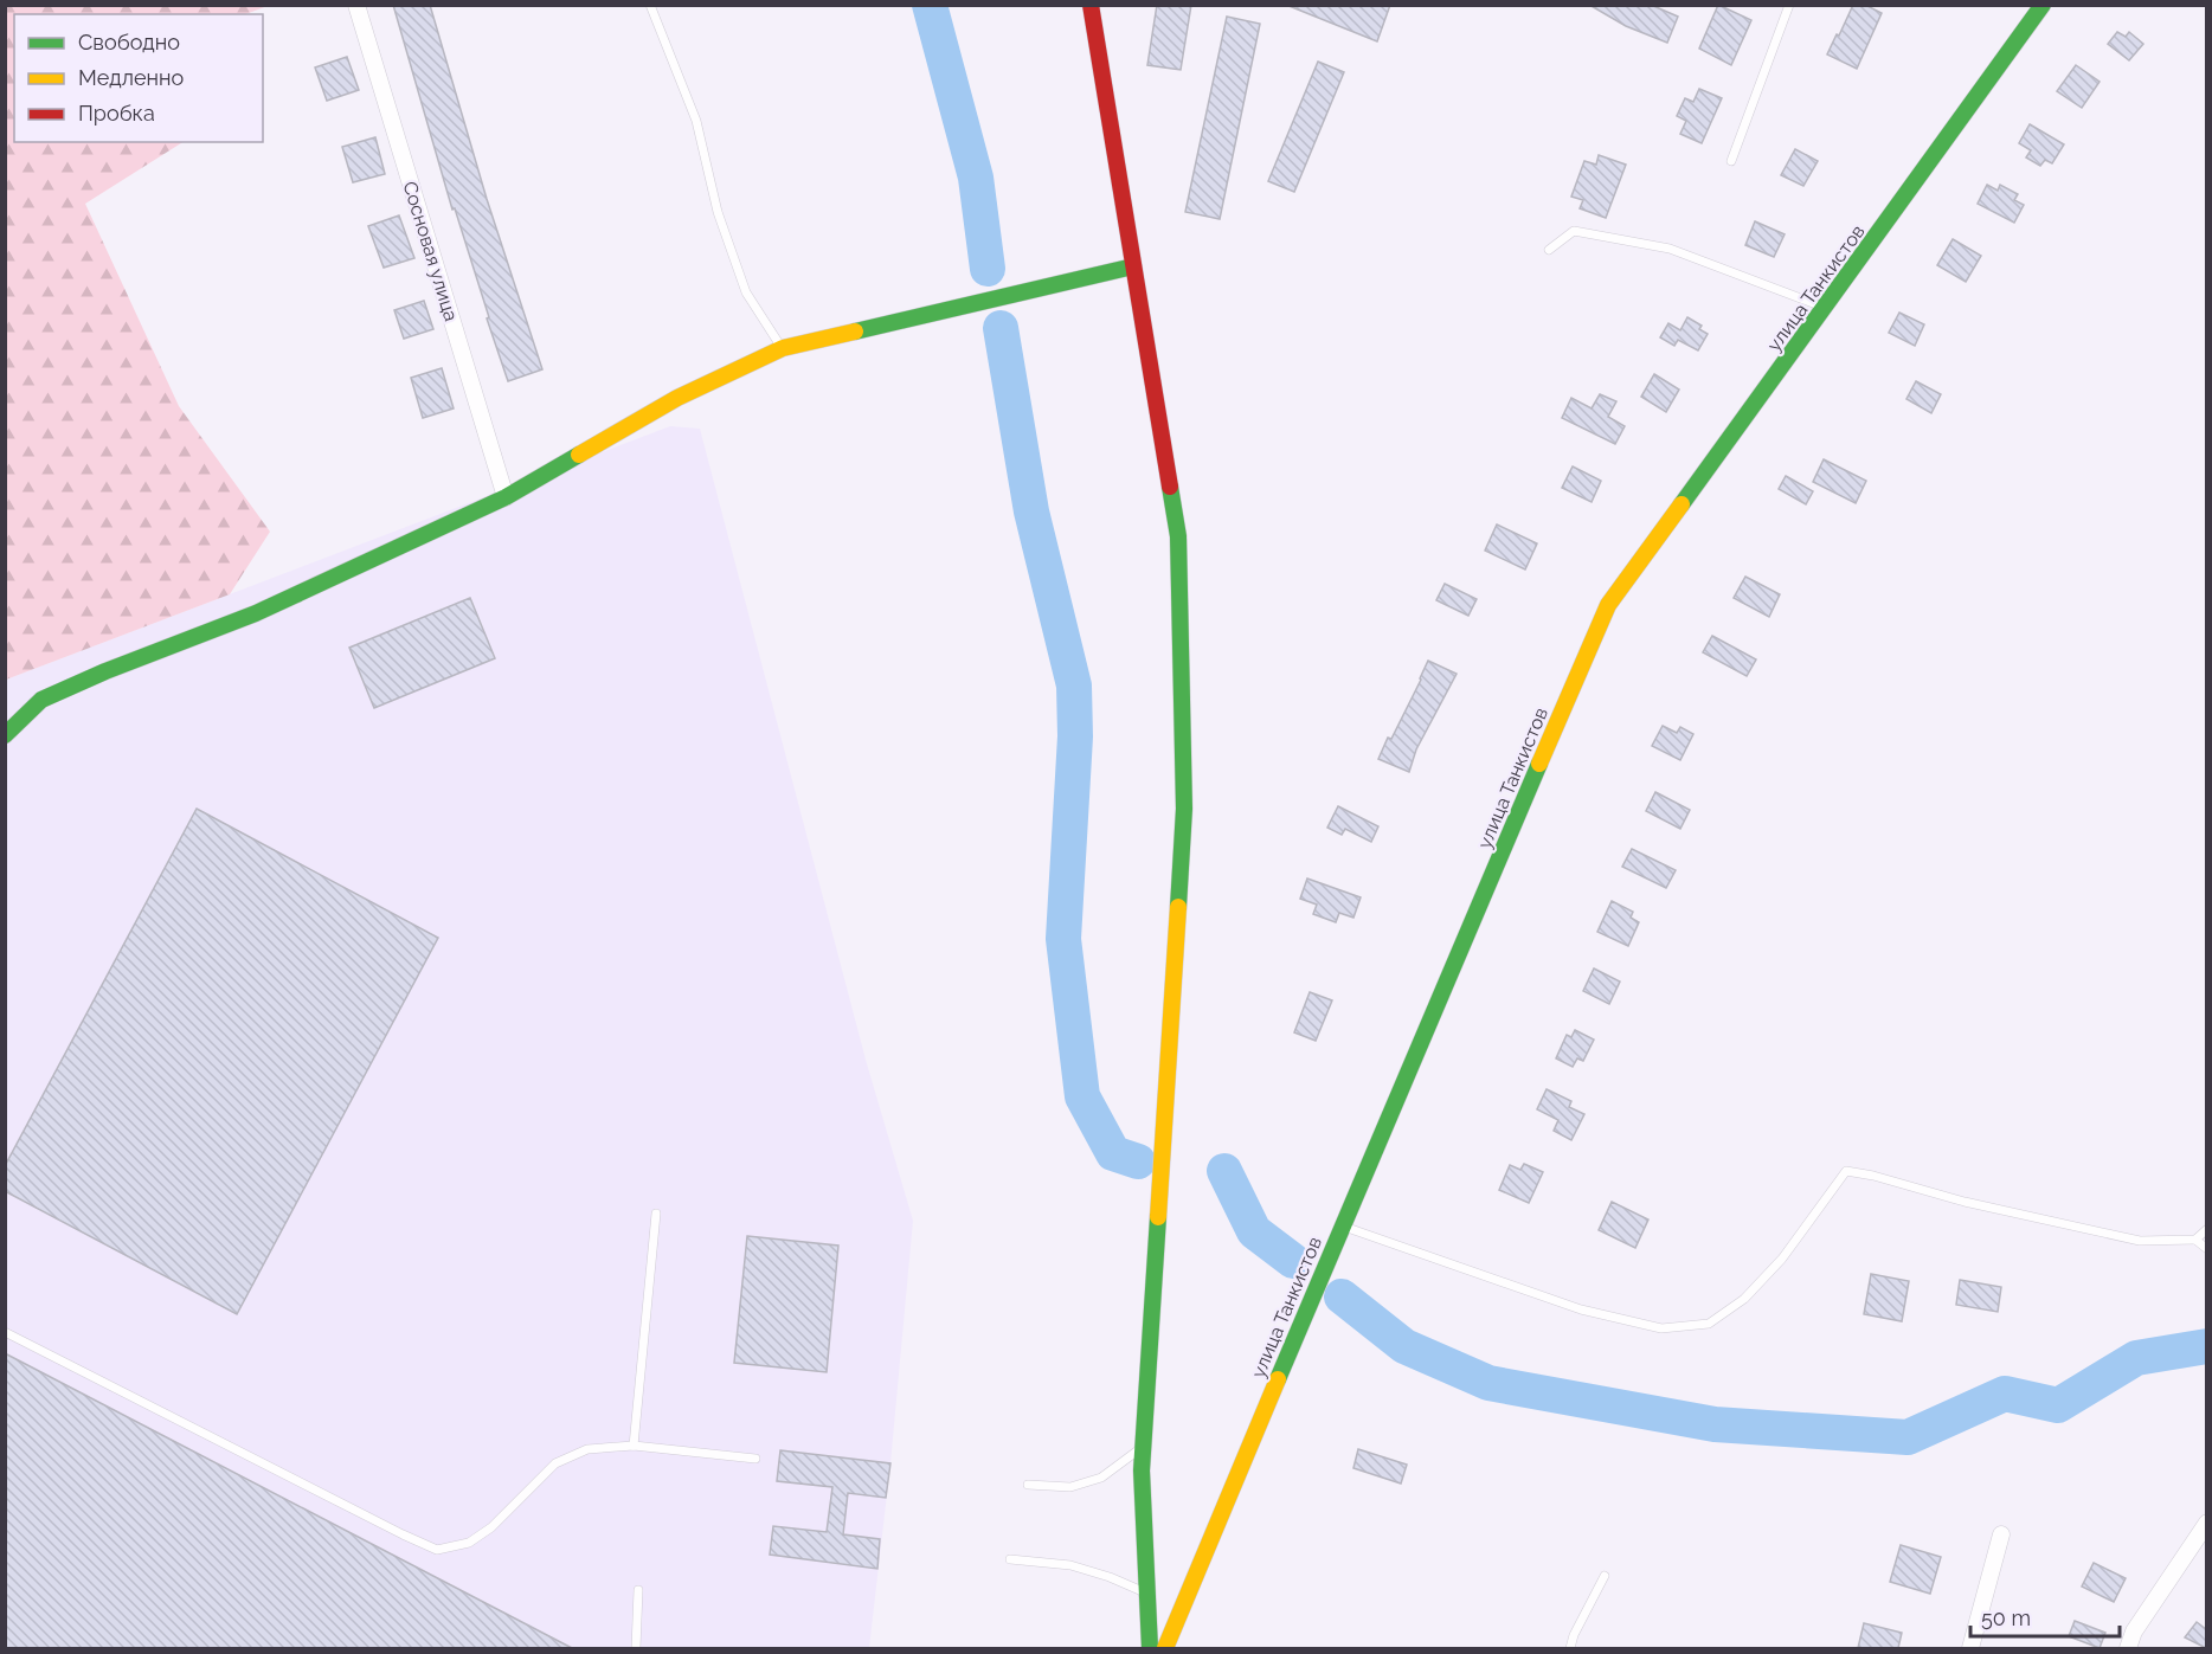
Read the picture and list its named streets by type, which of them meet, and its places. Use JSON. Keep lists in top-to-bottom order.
{
  "streets": {
    "street": ["Сосновая улица", "улица Танкистов"]
  },
  "legend": ["Свободно", "Медленно", "Пробка"],
  "scale_bar": "50 m"
}
